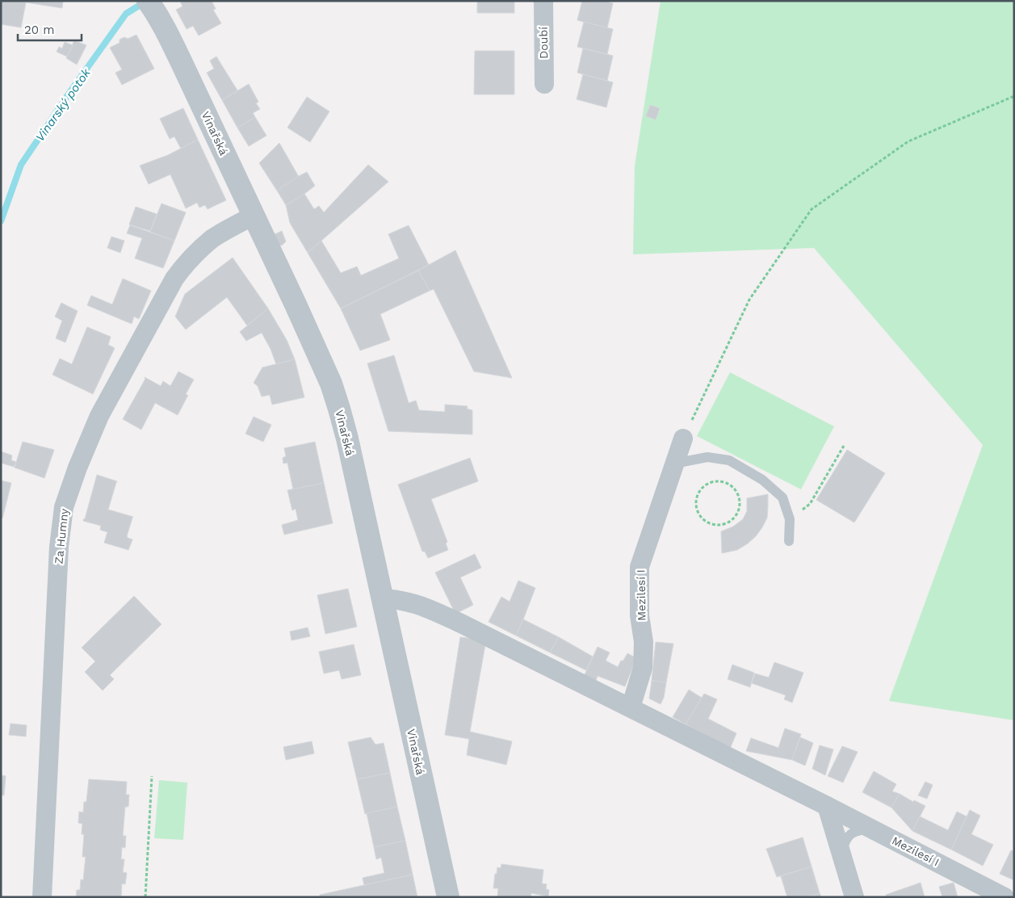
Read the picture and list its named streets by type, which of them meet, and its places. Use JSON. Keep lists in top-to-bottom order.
{
  "streets": {
    "street": [
      "Doubí",
      "Vinařská",
      "Za Humny",
      "Mezilesí I"
    ]
  },
  "crossings": [
    ["Vinařská", "Za Humny"],
    ["Vinařská", "Mezilesí I"]
  ],
  "water": ["Vinarský potok"],
  "scale_bar": "20 m"
}
